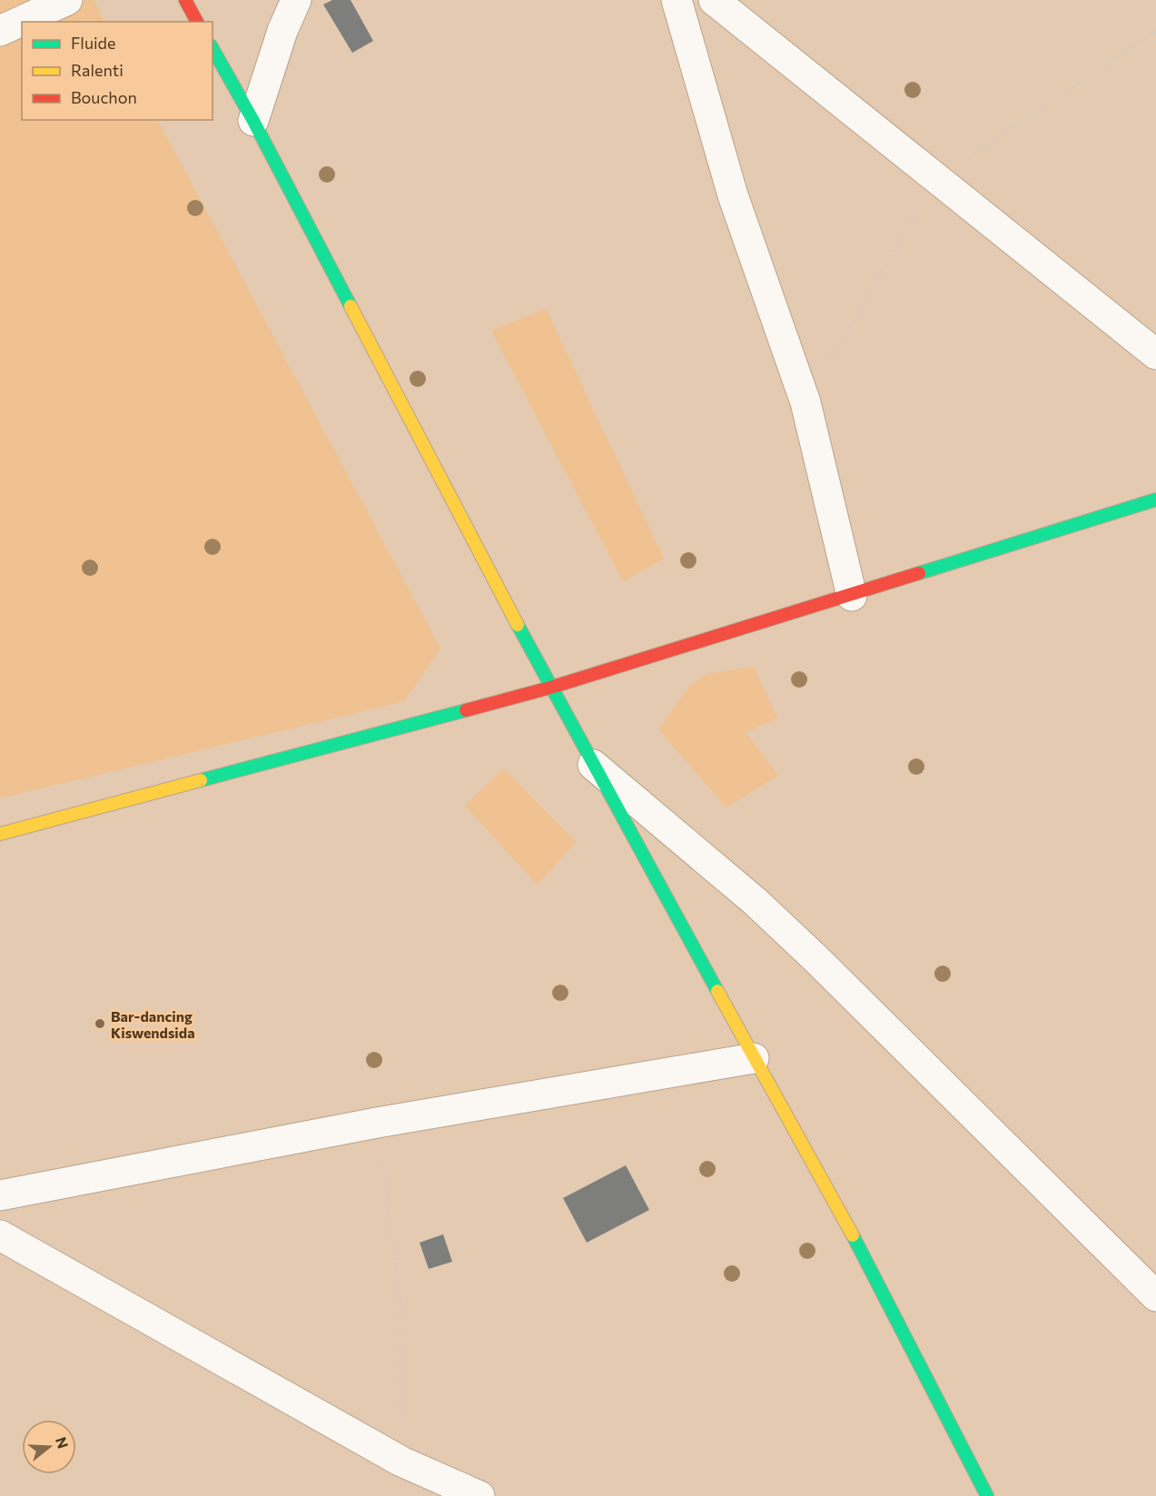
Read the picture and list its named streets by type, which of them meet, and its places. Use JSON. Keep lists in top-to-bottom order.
{
  "places": ["Bar-dancing Kiswendsida"],
  "legend": ["Fluide", "Ralenti", "Bouchon"],
  "north": "right"
}
